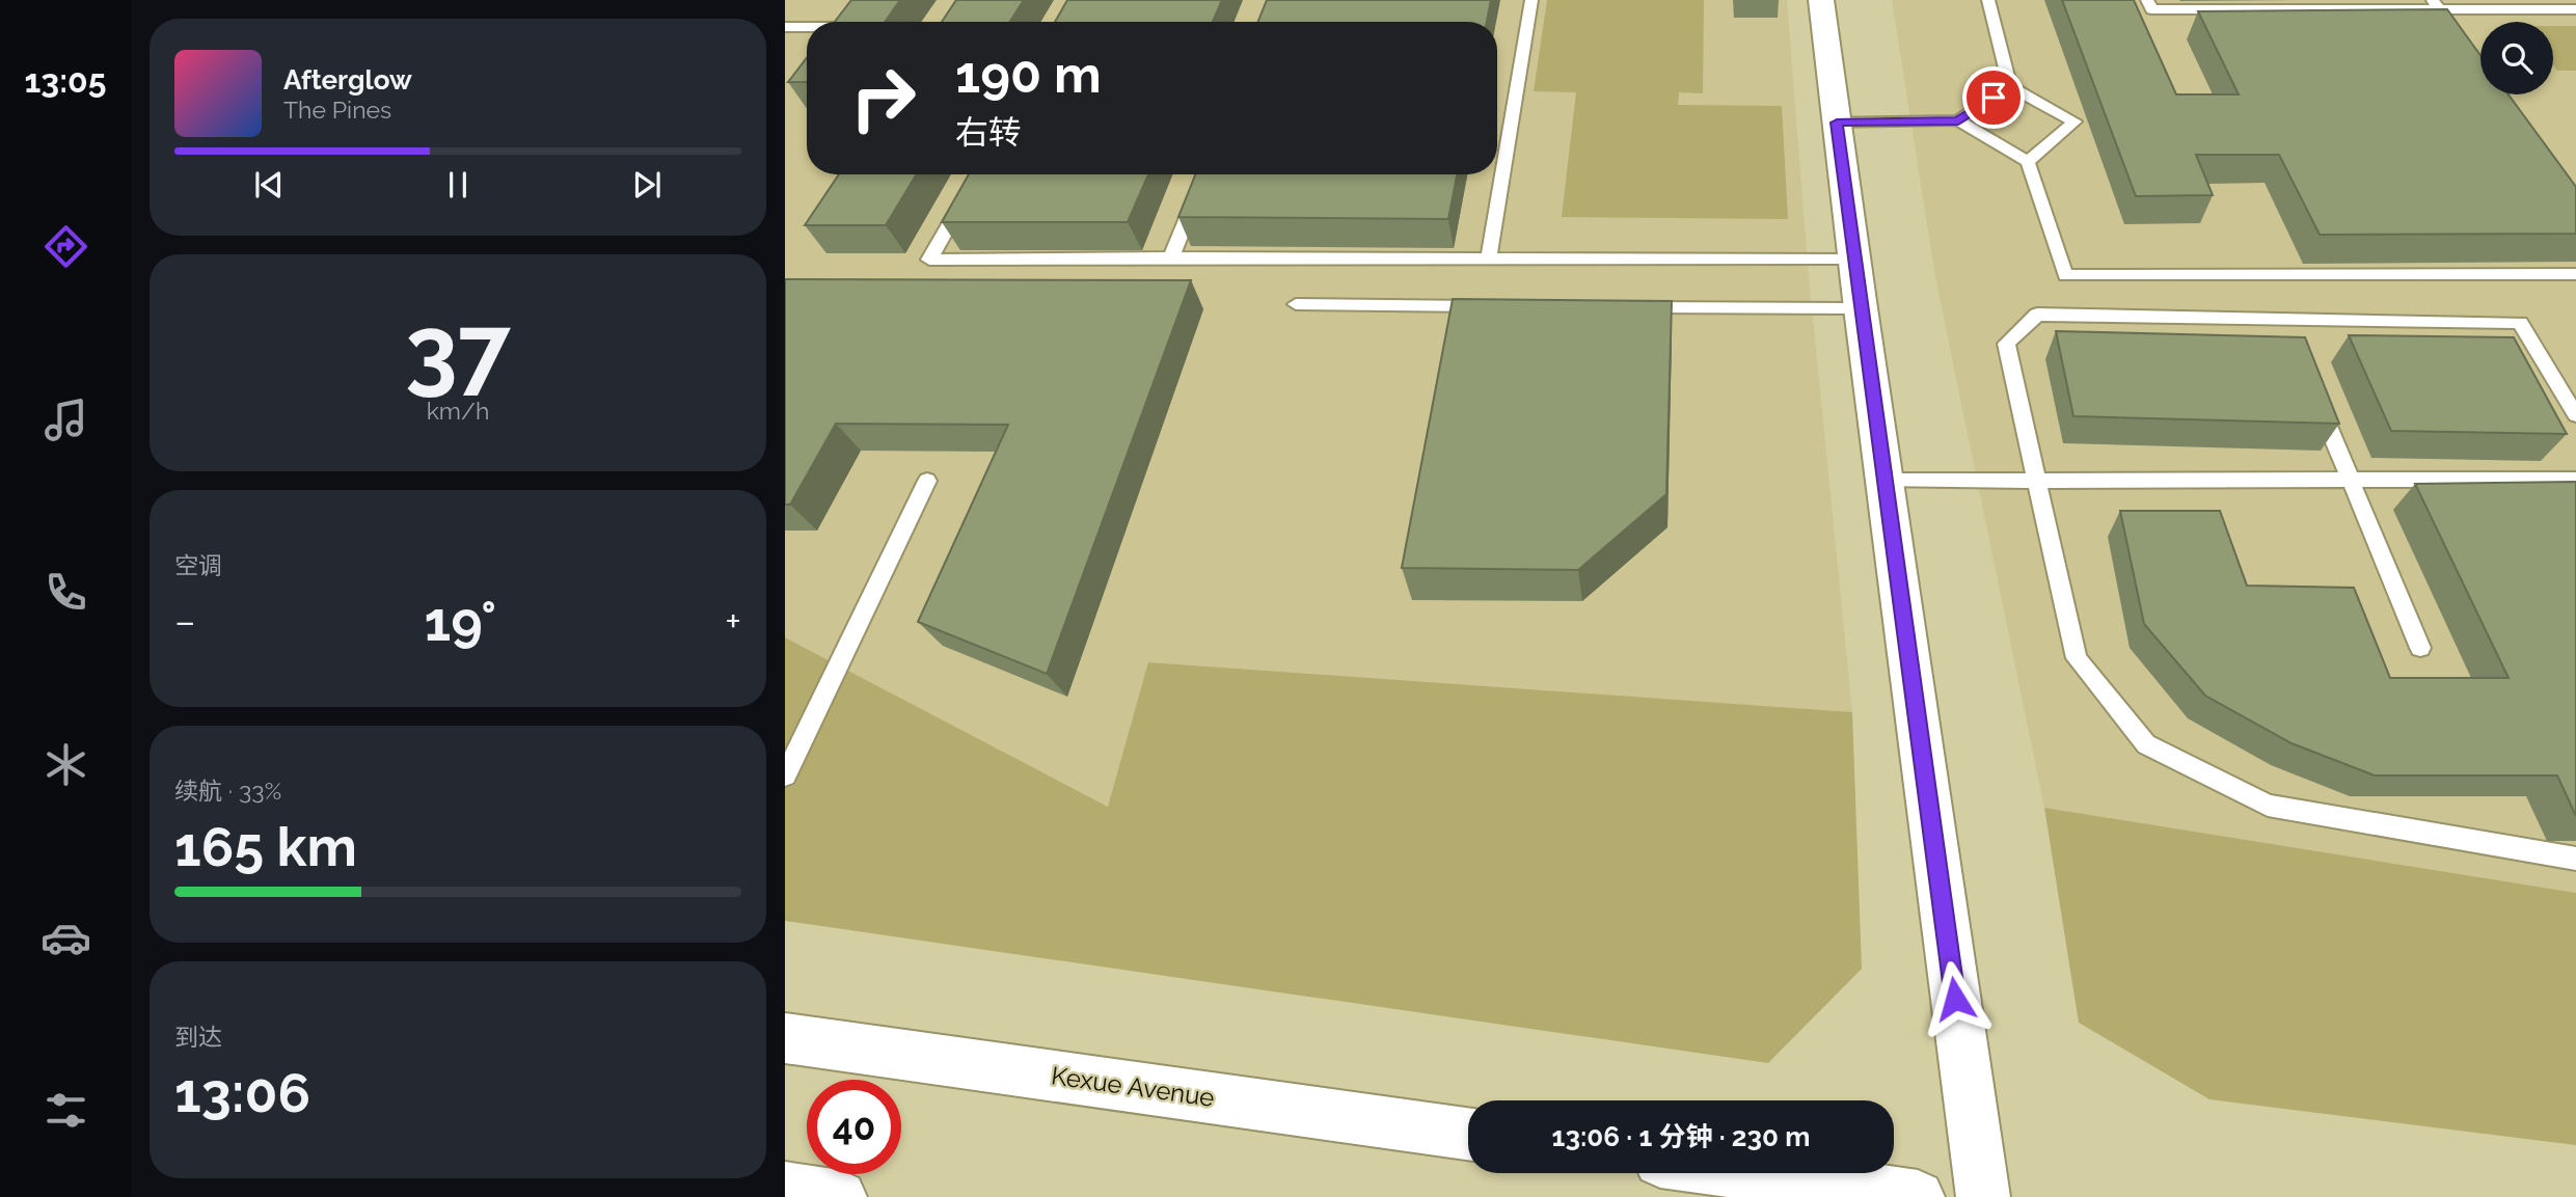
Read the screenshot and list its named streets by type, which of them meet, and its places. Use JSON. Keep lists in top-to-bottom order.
{
  "streets": {
    "street": ["Kexue Avenue"]
  },
  "page": {
    "tabs": "13:05",
    "turn": ["190 m", "右转"],
    "song": ["Afterglow", "The Pines"],
    "tile": [
      ["37", "km/h"],
      "空调",
      ["续航 · 33%", "165 km"],
      ["到达", "13:06"]
    ],
    "heat": ["−", "19°", "+"],
    "limit": "40",
    "trip": "13:06 · 1 分钟 · 230 m"
  }
}
